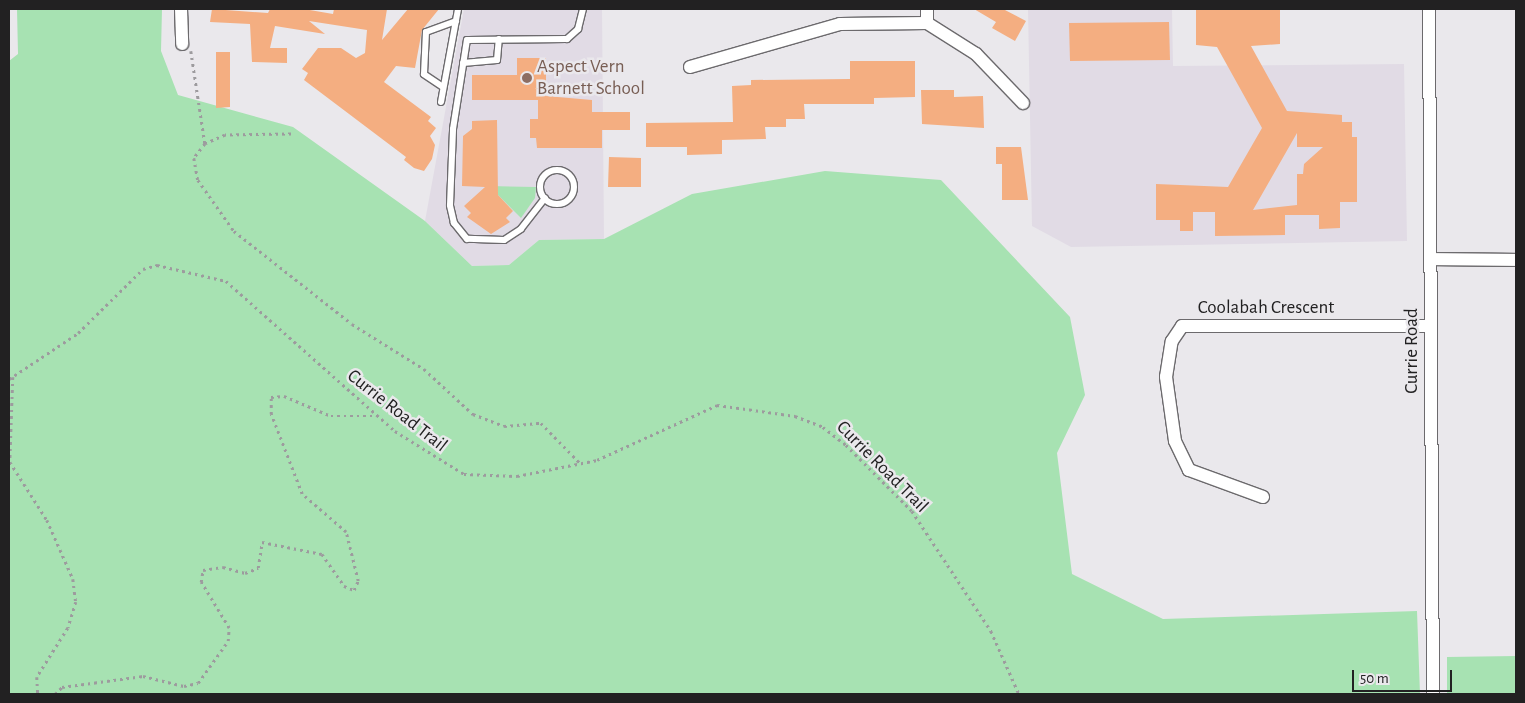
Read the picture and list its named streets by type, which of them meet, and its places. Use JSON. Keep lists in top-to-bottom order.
{
  "streets": {
    "street": ["Coolabah Crescent", "Currie Road"],
    "path": ["Currie Road Trail"]
  },
  "crossings": [
    ["Coolabah Crescent", "Currie Road"]
  ],
  "places": ["Aspect Vern Barnett School"],
  "scale_bar": "50 m"
}
